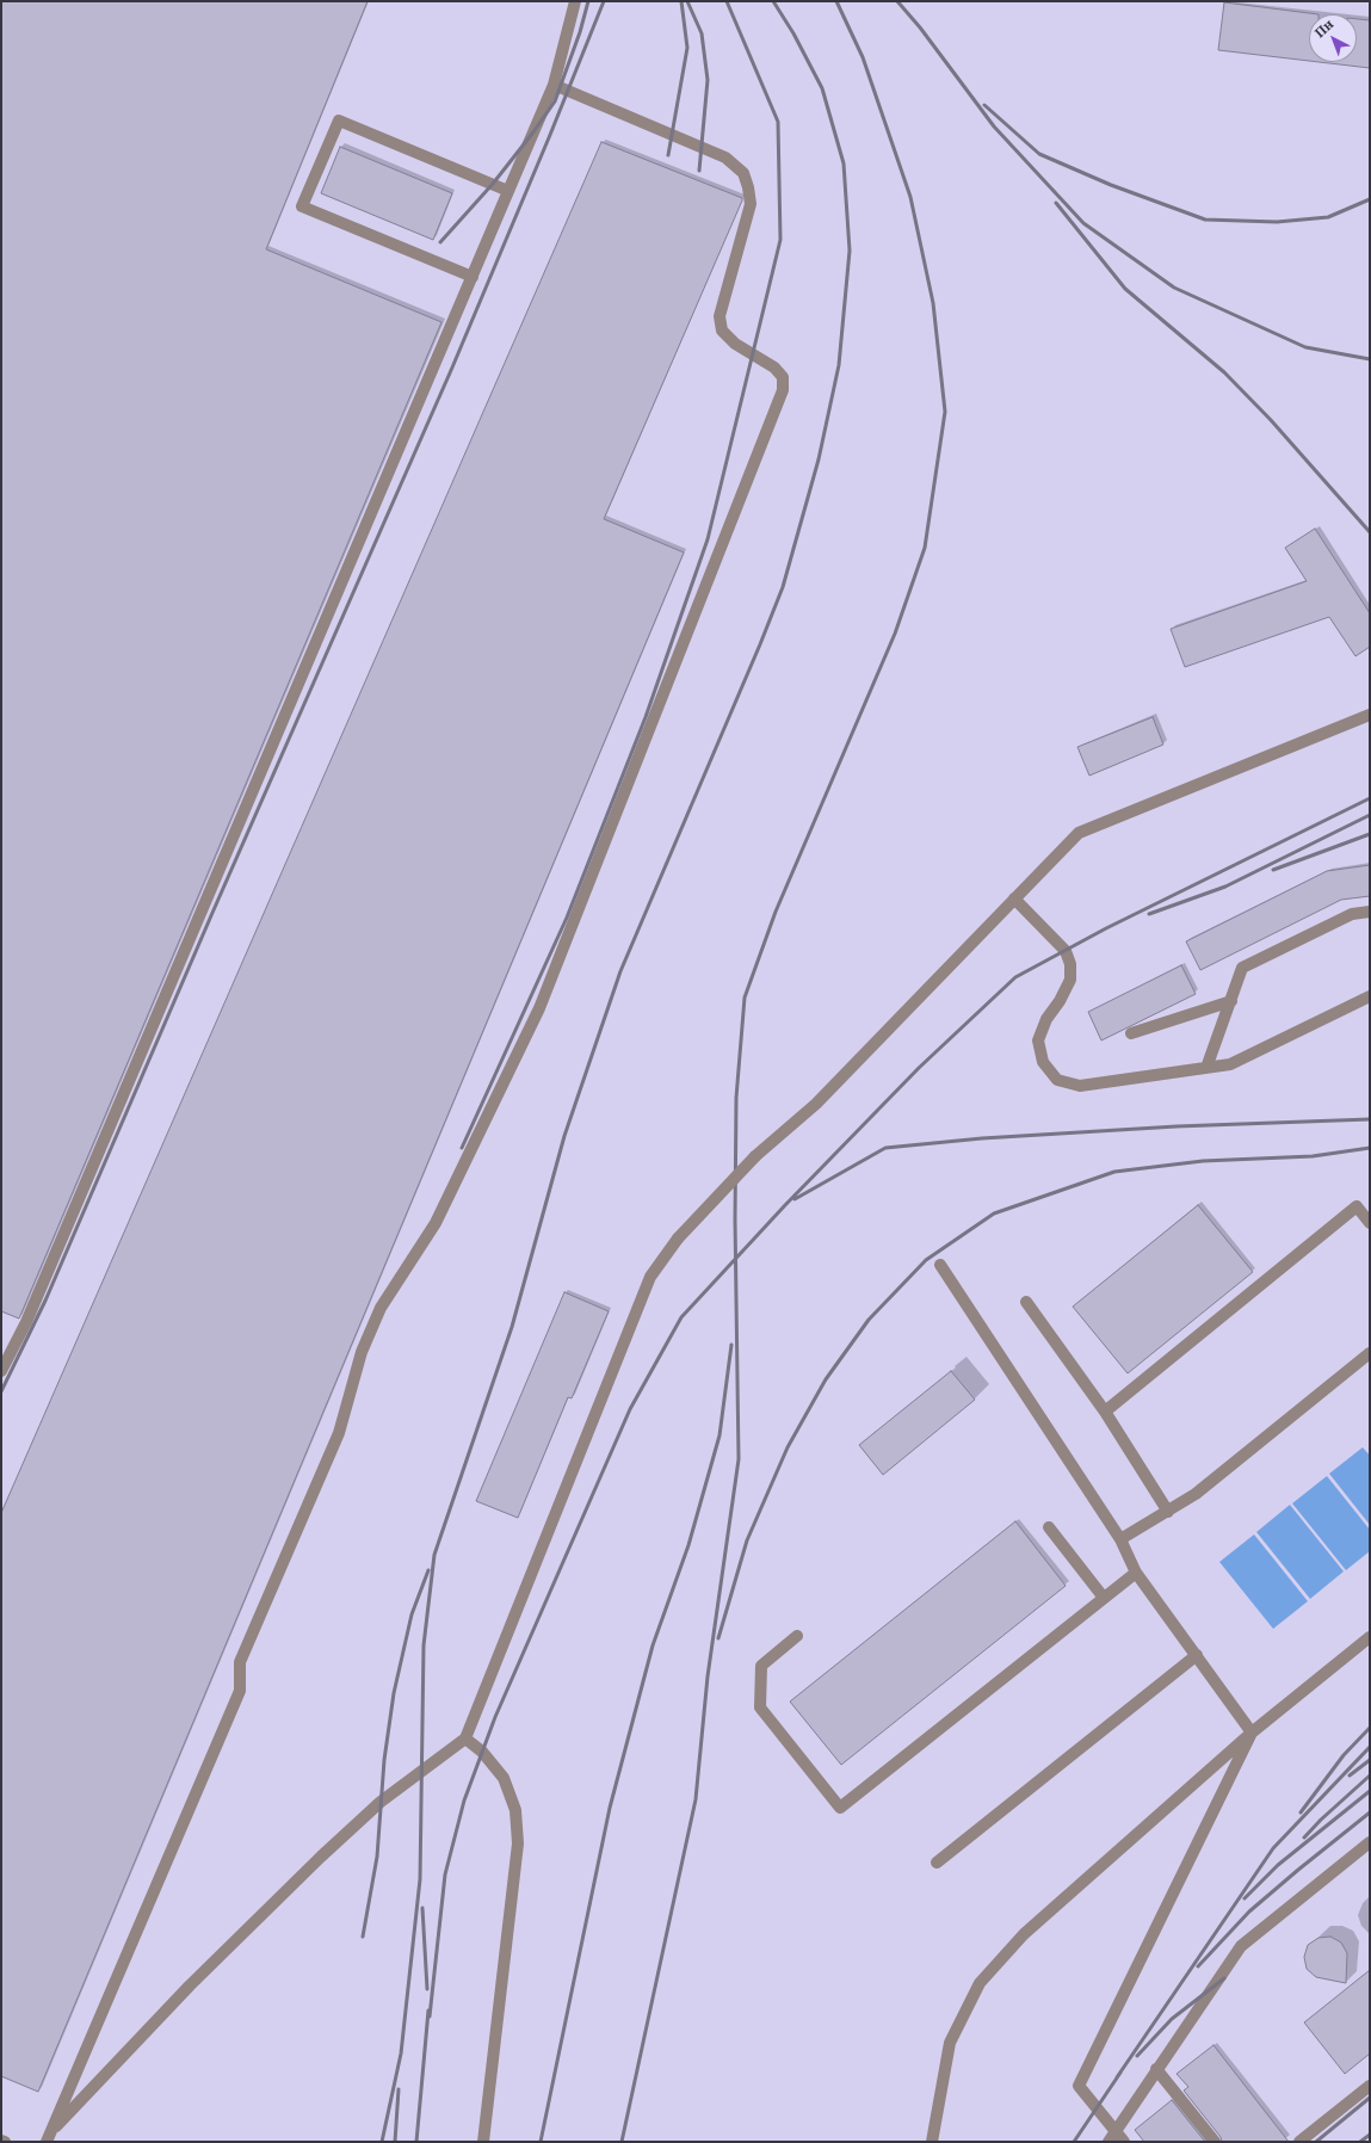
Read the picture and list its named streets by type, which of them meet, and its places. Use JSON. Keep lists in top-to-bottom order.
{
  "north": "top left"
}
